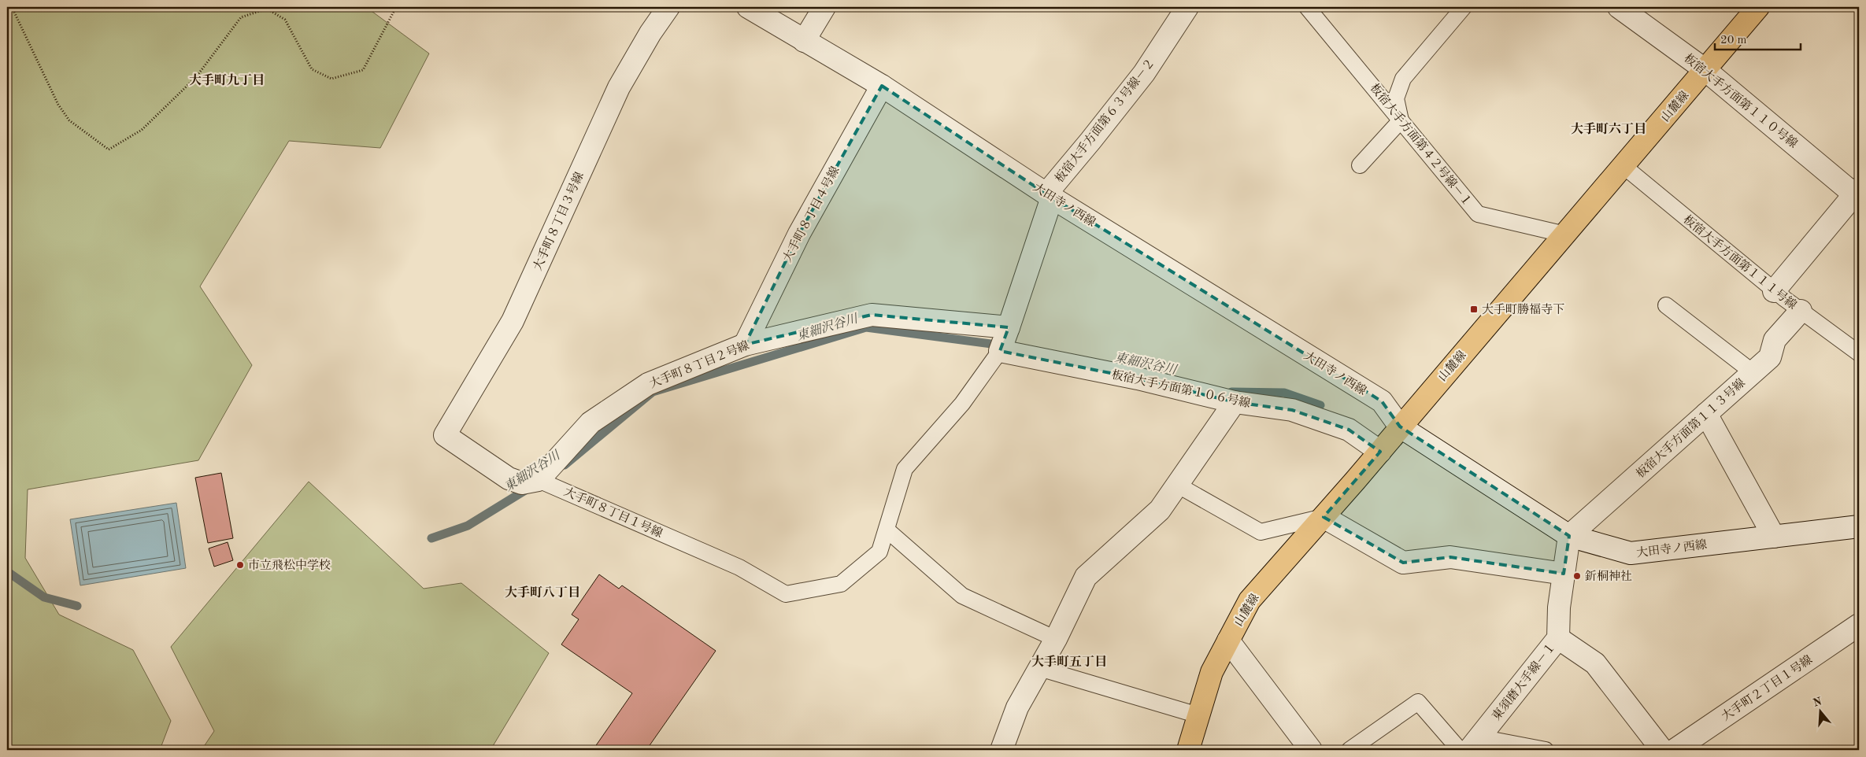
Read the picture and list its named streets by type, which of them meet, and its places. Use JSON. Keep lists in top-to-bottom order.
{
  "streets": {
    "main road": ["山麓線"],
    "street": [
      "板宿大手方面第１１０号線",
      "板宿大手方面第６３号線－２",
      "大田寺ノ西線",
      "大手町８丁目４号線",
      "大手町８丁目３号線",
      "大手町８丁目２号線",
      "板宿大手方面第１０６号線",
      "板宿大手方面第１１３号線",
      "大手町８丁目１号線",
      "東須磨大手線－１",
      "大手町２丁目１号線"
    ],
    "lane": ["板宿大手方面第４２号線－１", "板宿大手方面第１１１号線"]
  },
  "crossings": [
    ["板宿大手方面第１１０号線", "山麓線"],
    ["山麓線", "板宿大手方面第４２号線－１"],
    ["山麓線", "大田寺ノ西線"],
    ["山麓線", "板宿大手方面第１１１号線"],
    ["山麓線", "板宿大手方面第１０６号線"],
    ["板宿大手方面第６３号線－２", "大田寺ノ西線"],
    ["板宿大手方面第６３号線－２", "大手町８丁目２号線"],
    ["板宿大手方面第６３号線－２", "板宿大手方面第１０６号線"],
    ["板宿大手方面第６３号線－２", "大手町８丁目１号線"],
    ["大田寺ノ西線", "大手町８丁目４号線"],
    ["大田寺ノ西線", "板宿大手方面第１１３号線"],
    ["大田寺ノ西線", "東須磨大手線－１"],
    ["大手町８丁目４号線", "大手町８丁目２号線"],
    ["大手町８丁目３号線", "大手町８丁目１号線"],
    ["板宿大手方面第１１１号線", "板宿大手方面第１１３号線"],
    ["大手町８丁目２号線", "板宿大手方面第１０６号線"],
    ["大手町８丁目２号線", "大手町８丁目１号線"],
    ["板宿大手方面第１１３号線", "東須磨大手線－１"]
  ],
  "districts": [
    "大手町九丁目",
    "大手町六丁目",
    "大手町八丁目",
    "大手町五丁目"
  ],
  "water": ["東細沢谷川"],
  "places": {
    "transit": ["大手町勝福寺下"],
    "other": ["市立飛松中学校", "釿桐神社"]
  },
  "scale_bar": "20 m",
  "north": "top"
}
